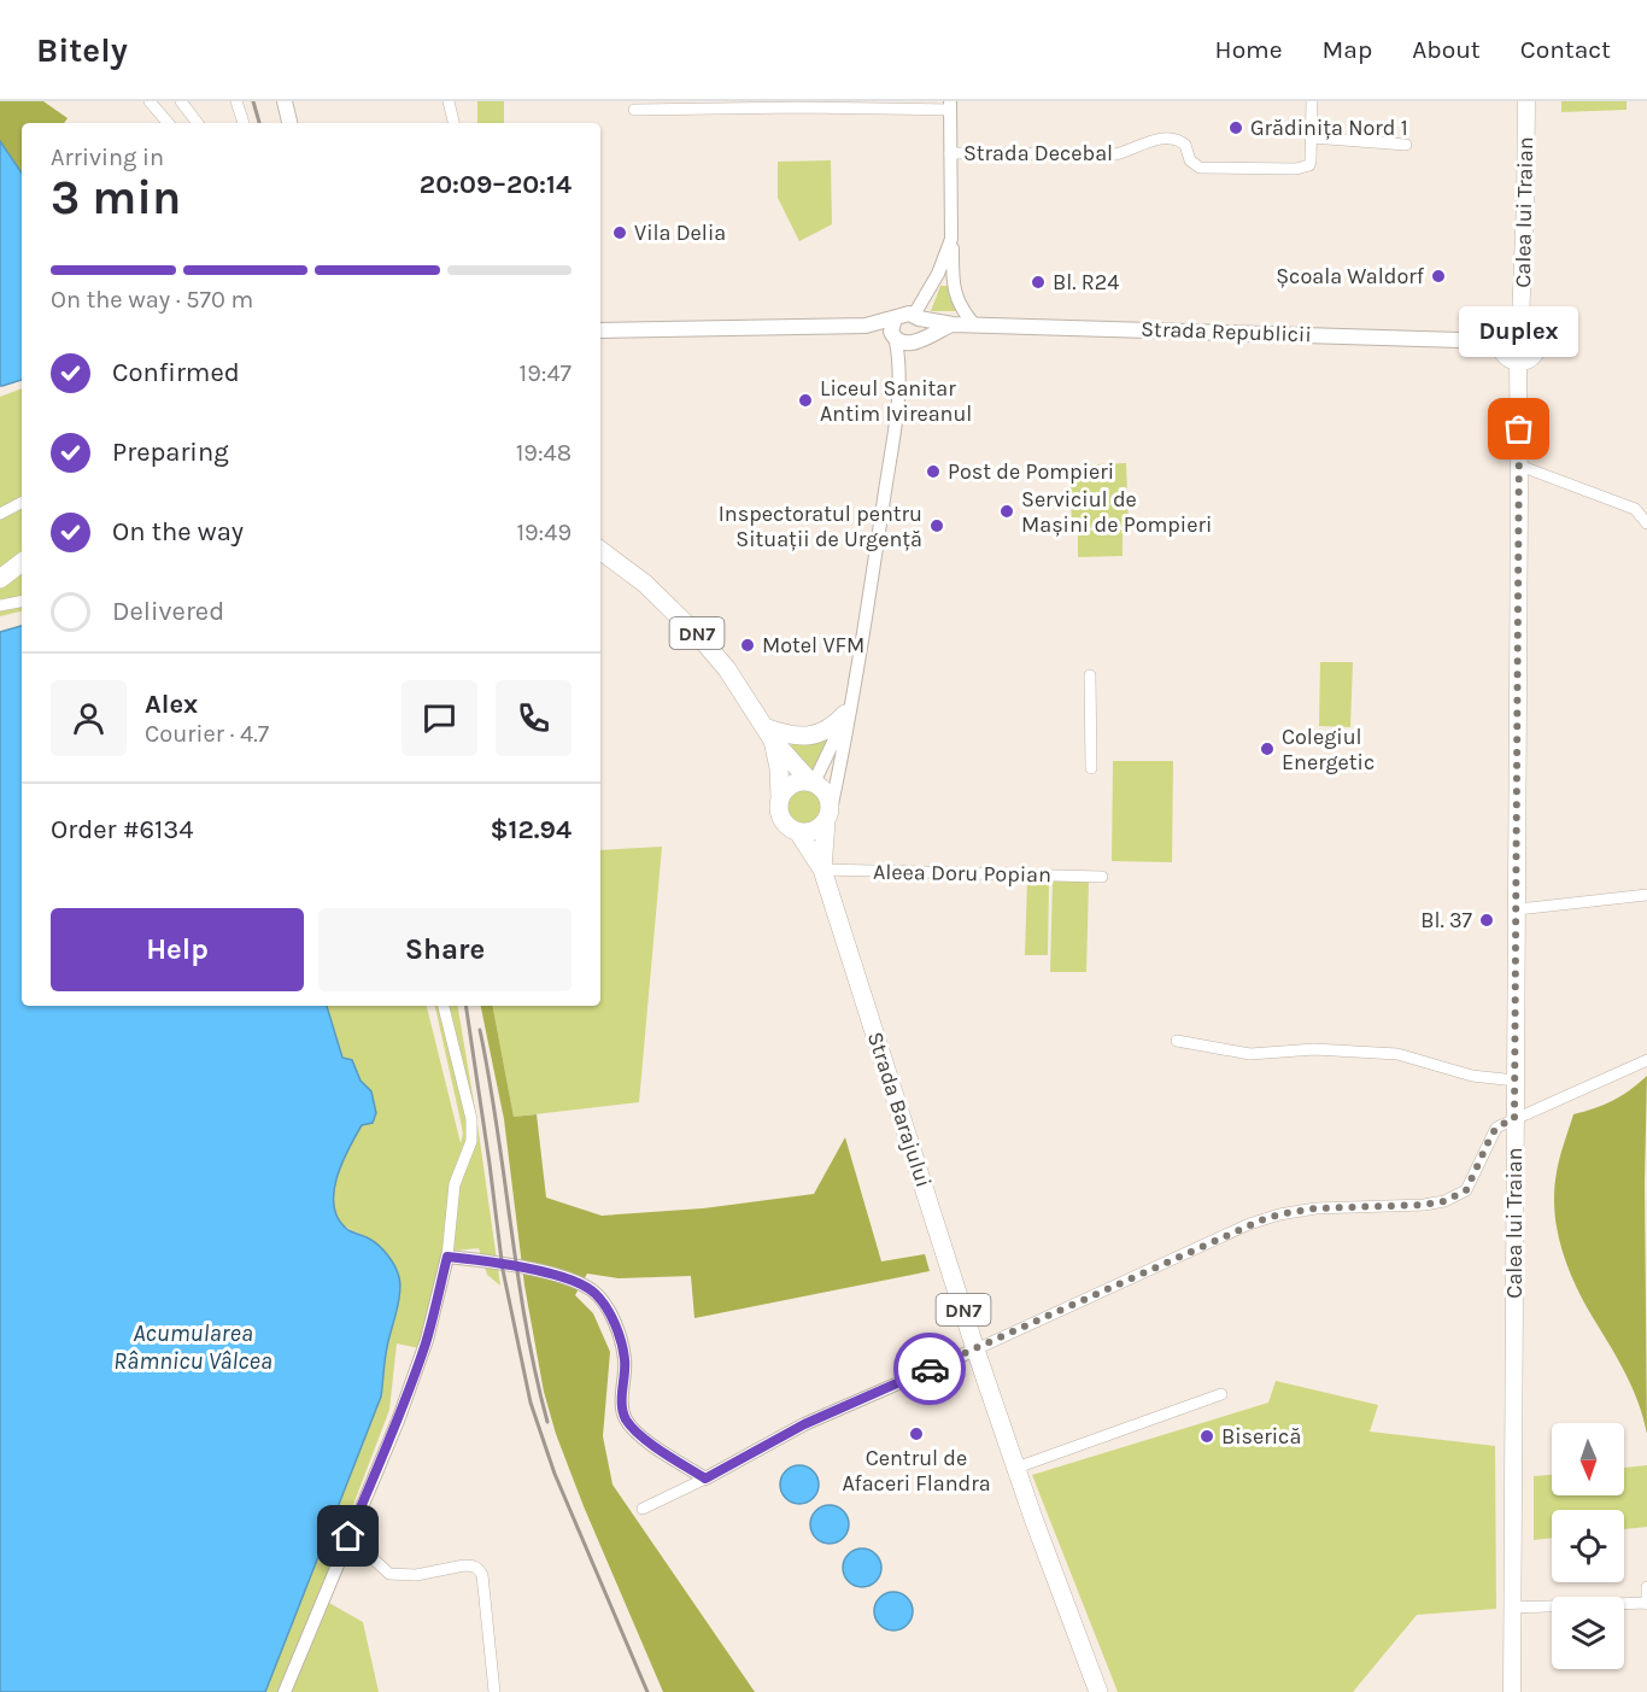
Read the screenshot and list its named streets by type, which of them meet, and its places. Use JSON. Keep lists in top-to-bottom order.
{
  "streets": {
    "highway": ["DN7", "Strada Barajului"],
    "main road": ["Calea lui Traian", "Strada Republicii"],
    "street": ["Strada Decebal", "Aleea Doru Popian"]
  },
  "crossings": [
    ["Strada Decebal", "Strada Republicii"],
    ["Calea lui Traian", "Strada Republicii"],
    ["DN7", "Strada Barajului"],
    ["Aleea Doru Popian", "Strada Barajului"]
  ],
  "water": ["Acumularea Râmnicu Vâlcea"],
  "places": [
    "Grădinița Nord 1",
    "Vila Delia",
    "Școala Waldorf",
    "Bl. R24",
    "Liceul Sanitar Antim Ivireanul",
    "Duplex",
    "Post de Pompieri",
    "Serviciul de Mașini de Pompieri",
    "Inspectoratul pentru Situații de Urgență",
    "Motel VFM",
    "Colegiul Energetic",
    "Bl. 37",
    "Centrul de Afaceri Flandra",
    "Biserică"
  ],
  "north": "bottom",
  "page": {
    "header": "Bitely",
    "nav": [
      "Home",
      "Map",
      "About",
      "Contact"
    ],
    "heading": ["3 min", "Arriving in", "20:09–20:14"],
    "panel": [
      "Alex",
      "Courier · 4.7",
      "Order #6134",
      "$12.94"
    ],
    "bar": "On the way · 570 m",
    "bubble": "Duplex",
    "list": [
      ["Confirmed", "19:47"],
      ["Preparing", "19:48"],
      ["On the way", "19:49"],
      "Delivered"
    ],
    "buttons": ["Help", "Share"]
  }
}
